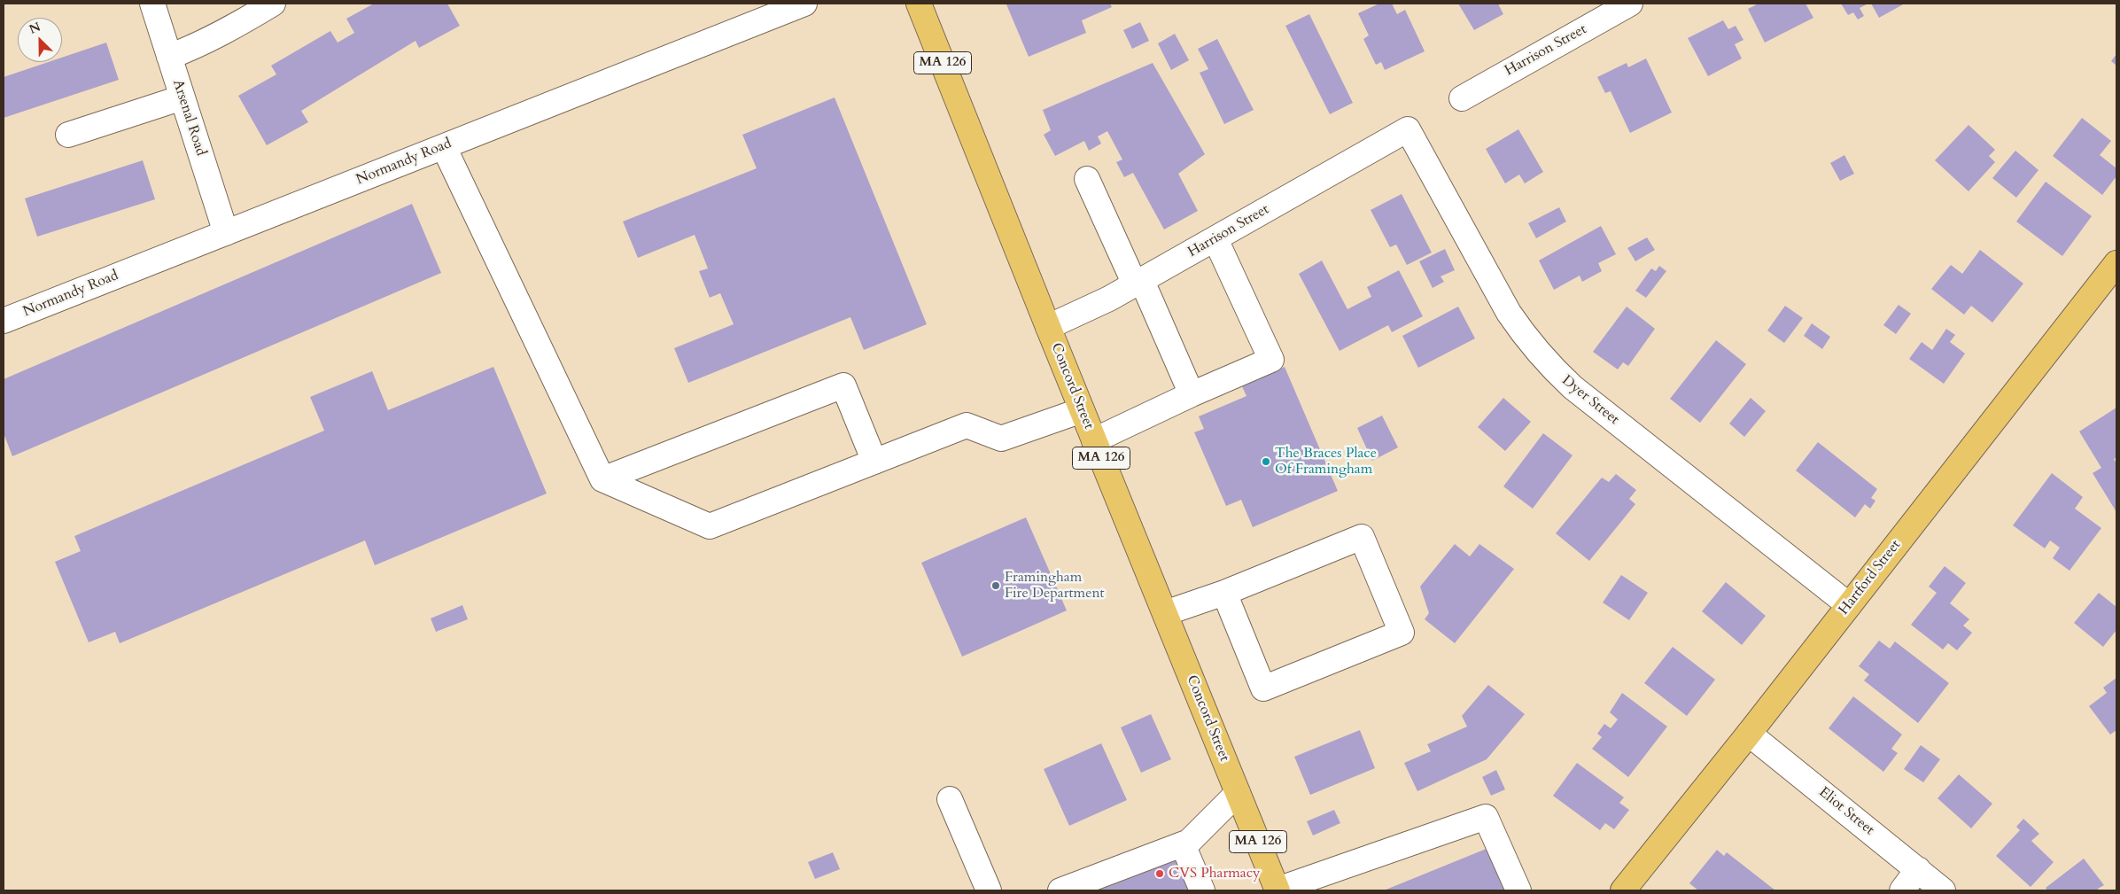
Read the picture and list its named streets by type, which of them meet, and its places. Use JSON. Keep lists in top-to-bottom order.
{
  "streets": {
    "main road": ["MA 126", "Concord Street", "Hartford Street"],
    "street": [
      "Harrison Street",
      "Arsenal Road",
      "Normandy Road",
      "Dyer Street",
      "Eliot Street"
    ]
  },
  "crossings": [
    ["Harrison Street", "Concord Street"],
    ["Harrison Street", "Dyer Street"],
    ["Arsenal Road", "Normandy Road"],
    ["Dyer Street", "Hartford Street"],
    ["Hartford Street", "Eliot Street"]
  ],
  "places": ["The Braces Place Of Framingham", "Framingham Fire Department", "CVS Pharmacy"],
  "north": "top left"
}
